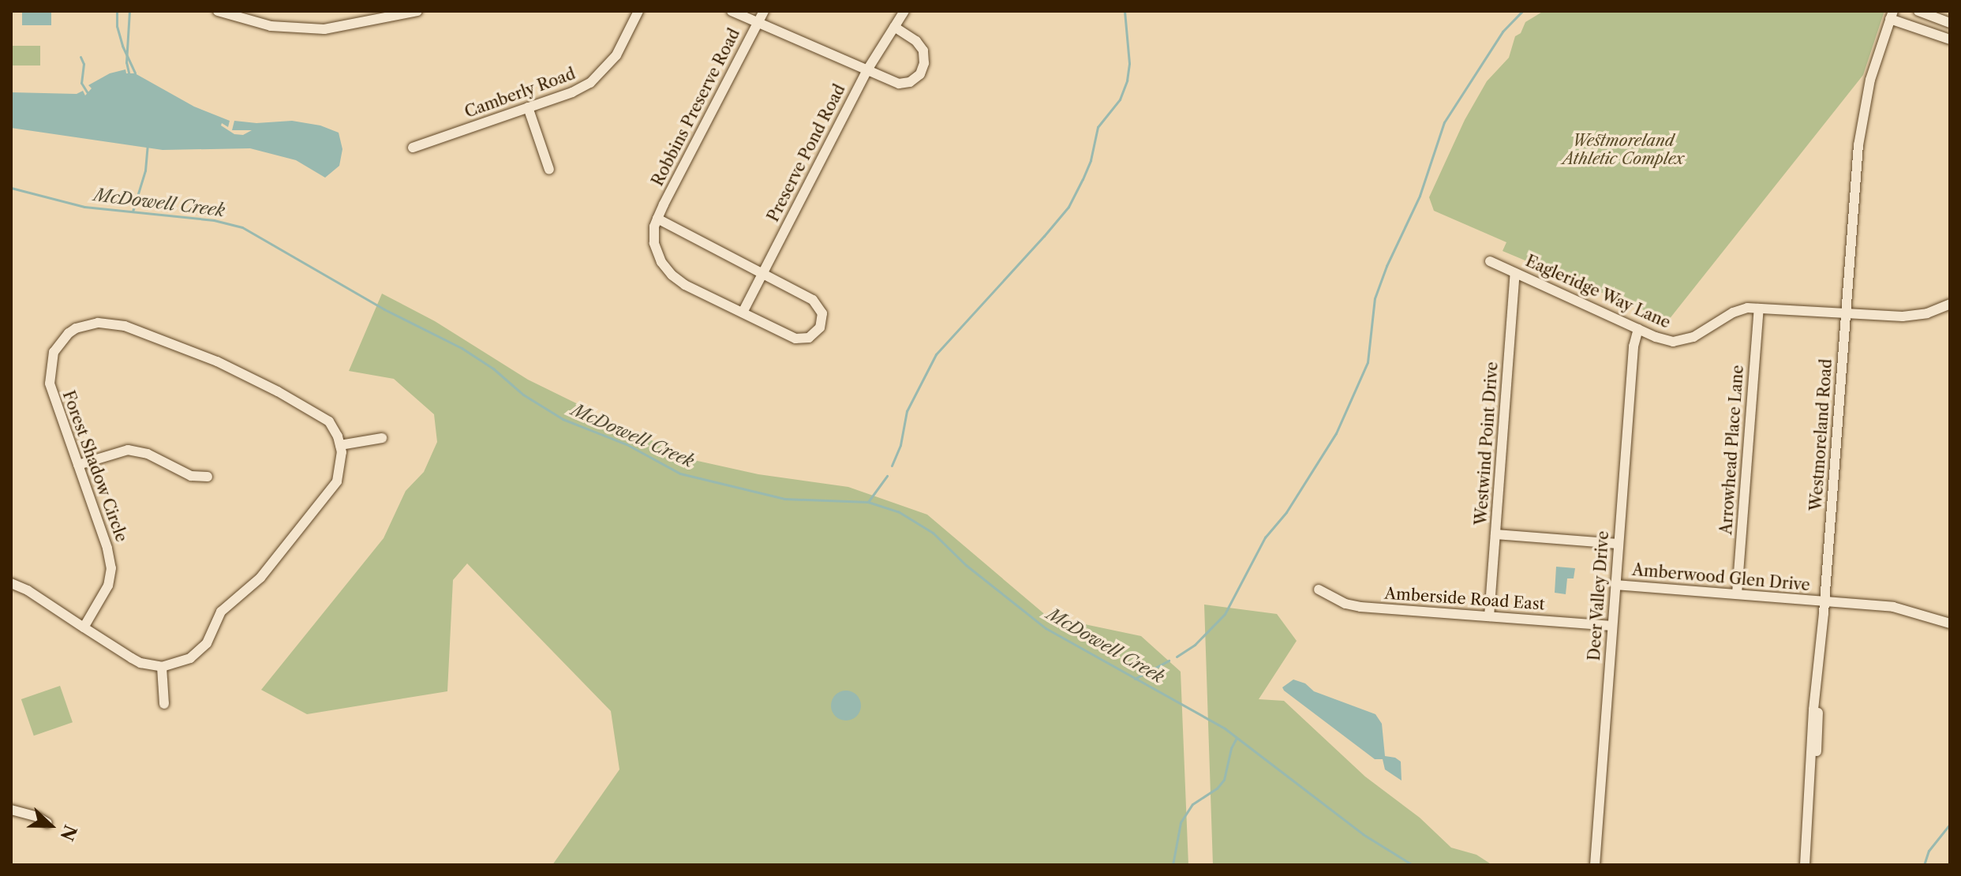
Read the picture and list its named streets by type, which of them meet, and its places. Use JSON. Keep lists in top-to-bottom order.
{
  "streets": {
    "street": [
      "Camberly Road",
      "Robbins Preserve Road",
      "Preserve Pond Road",
      "Eagleridge Way Lane",
      "Westmoreland Road",
      "Westwind Point Drive",
      "Arrowhead Place Lane",
      "Forest Shadow Circle",
      "Amberwood Glen Drive",
      "Deer Valley Drive",
      "Amberside Road East"
    ]
  },
  "crossings": [
    ["Robbins Preserve Road", "Preserve Pond Road"],
    ["Eagleridge Way Lane", "Westmoreland Road"],
    ["Eagleridge Way Lane", "Westwind Point Drive"],
    ["Eagleridge Way Lane", "Arrowhead Place Lane"],
    ["Eagleridge Way Lane", "Deer Valley Drive"],
    ["Westmoreland Road", "Amberwood Glen Drive"],
    ["Westwind Point Drive", "Amberside Road East"],
    ["Arrowhead Place Lane", "Amberwood Glen Drive"],
    ["Amberwood Glen Drive", "Deer Valley Drive"],
    ["Deer Valley Drive", "Amberside Road East"]
  ],
  "water": ["McDowell Creek"],
  "parks": ["Westmoreland Athletic Complex"],
  "north": "right"
}
